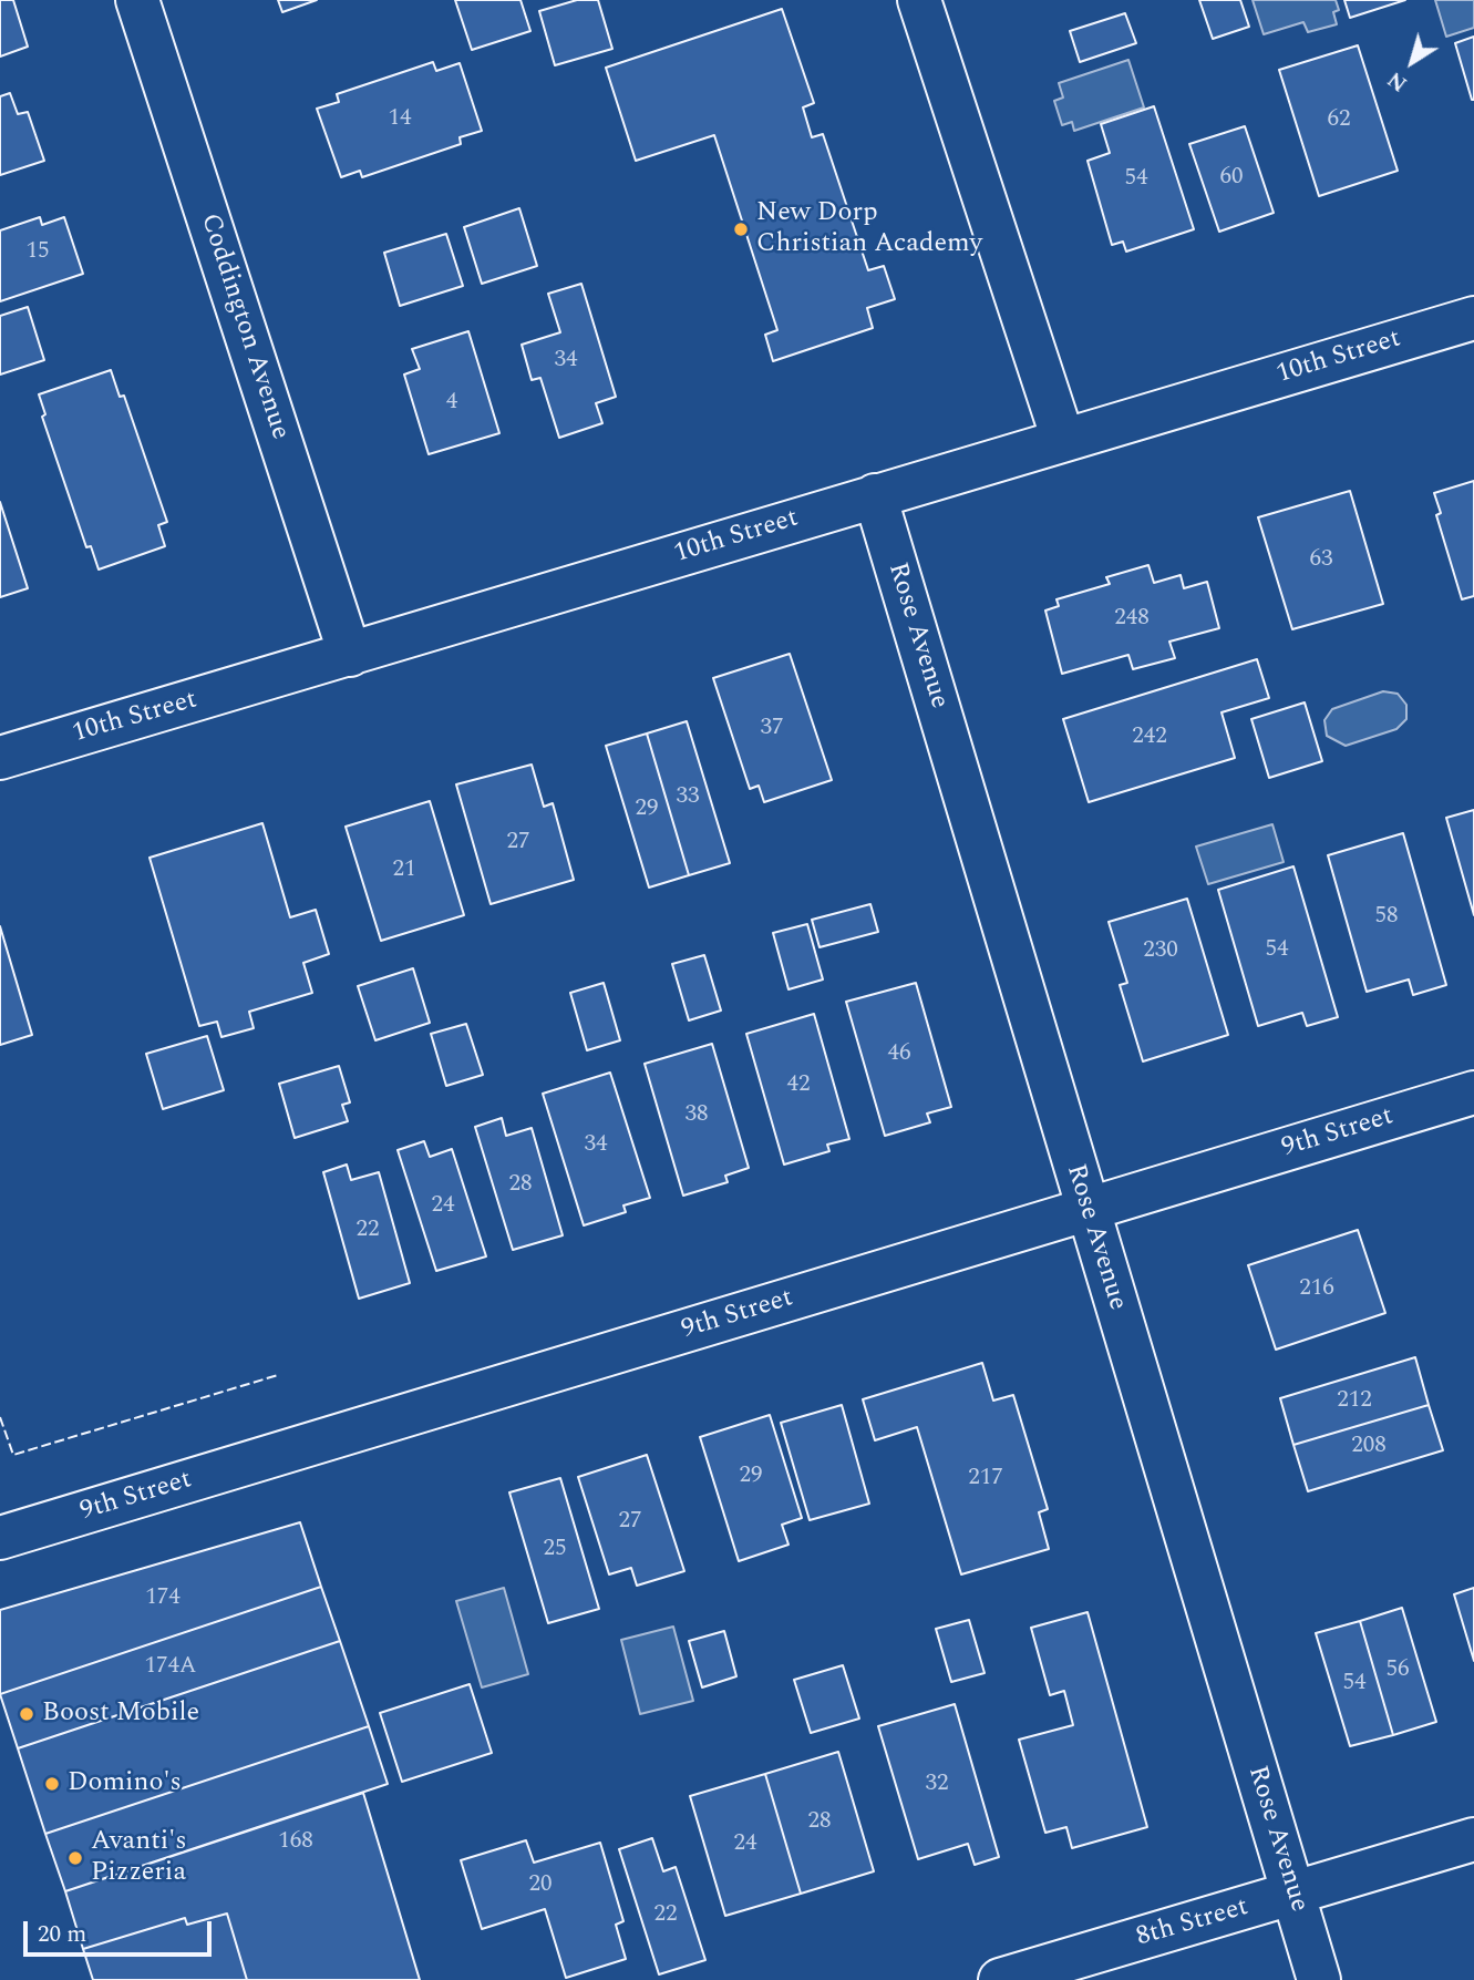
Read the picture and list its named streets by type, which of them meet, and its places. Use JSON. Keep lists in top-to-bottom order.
{
  "streets": {
    "street": [
      "Coddington Avenue",
      "10th Street",
      "Rose Avenue",
      "9th Street",
      "8th Street"
    ]
  },
  "crossings": [
    ["Coddington Avenue", "10th Street"],
    ["10th Street", "Rose Avenue"],
    ["Rose Avenue", "9th Street"],
    ["Rose Avenue", "8th Street"]
  ],
  "places": [
    "New Dorp Christian Academy",
    "Boost Mobile",
    "Domino's",
    "Avanti's Pizzeria"
  ],
  "house_numbers": [
    "14",
    "62",
    "60",
    "54",
    "15",
    "34",
    "4",
    "63",
    "248",
    "37",
    "242",
    "33",
    "29",
    "27",
    "21",
    "58",
    "54",
    "230",
    "46",
    "42",
    "38",
    "34",
    "28",
    "24",
    "22",
    "216",
    "212",
    "208",
    "29",
    "217",
    "27",
    "25",
    "174",
    "174A",
    "56",
    "54",
    "32",
    "28",
    "168",
    "24",
    "20",
    "22"
  ],
  "scale_bar": "20 m",
  "north": "bottom left"
}
